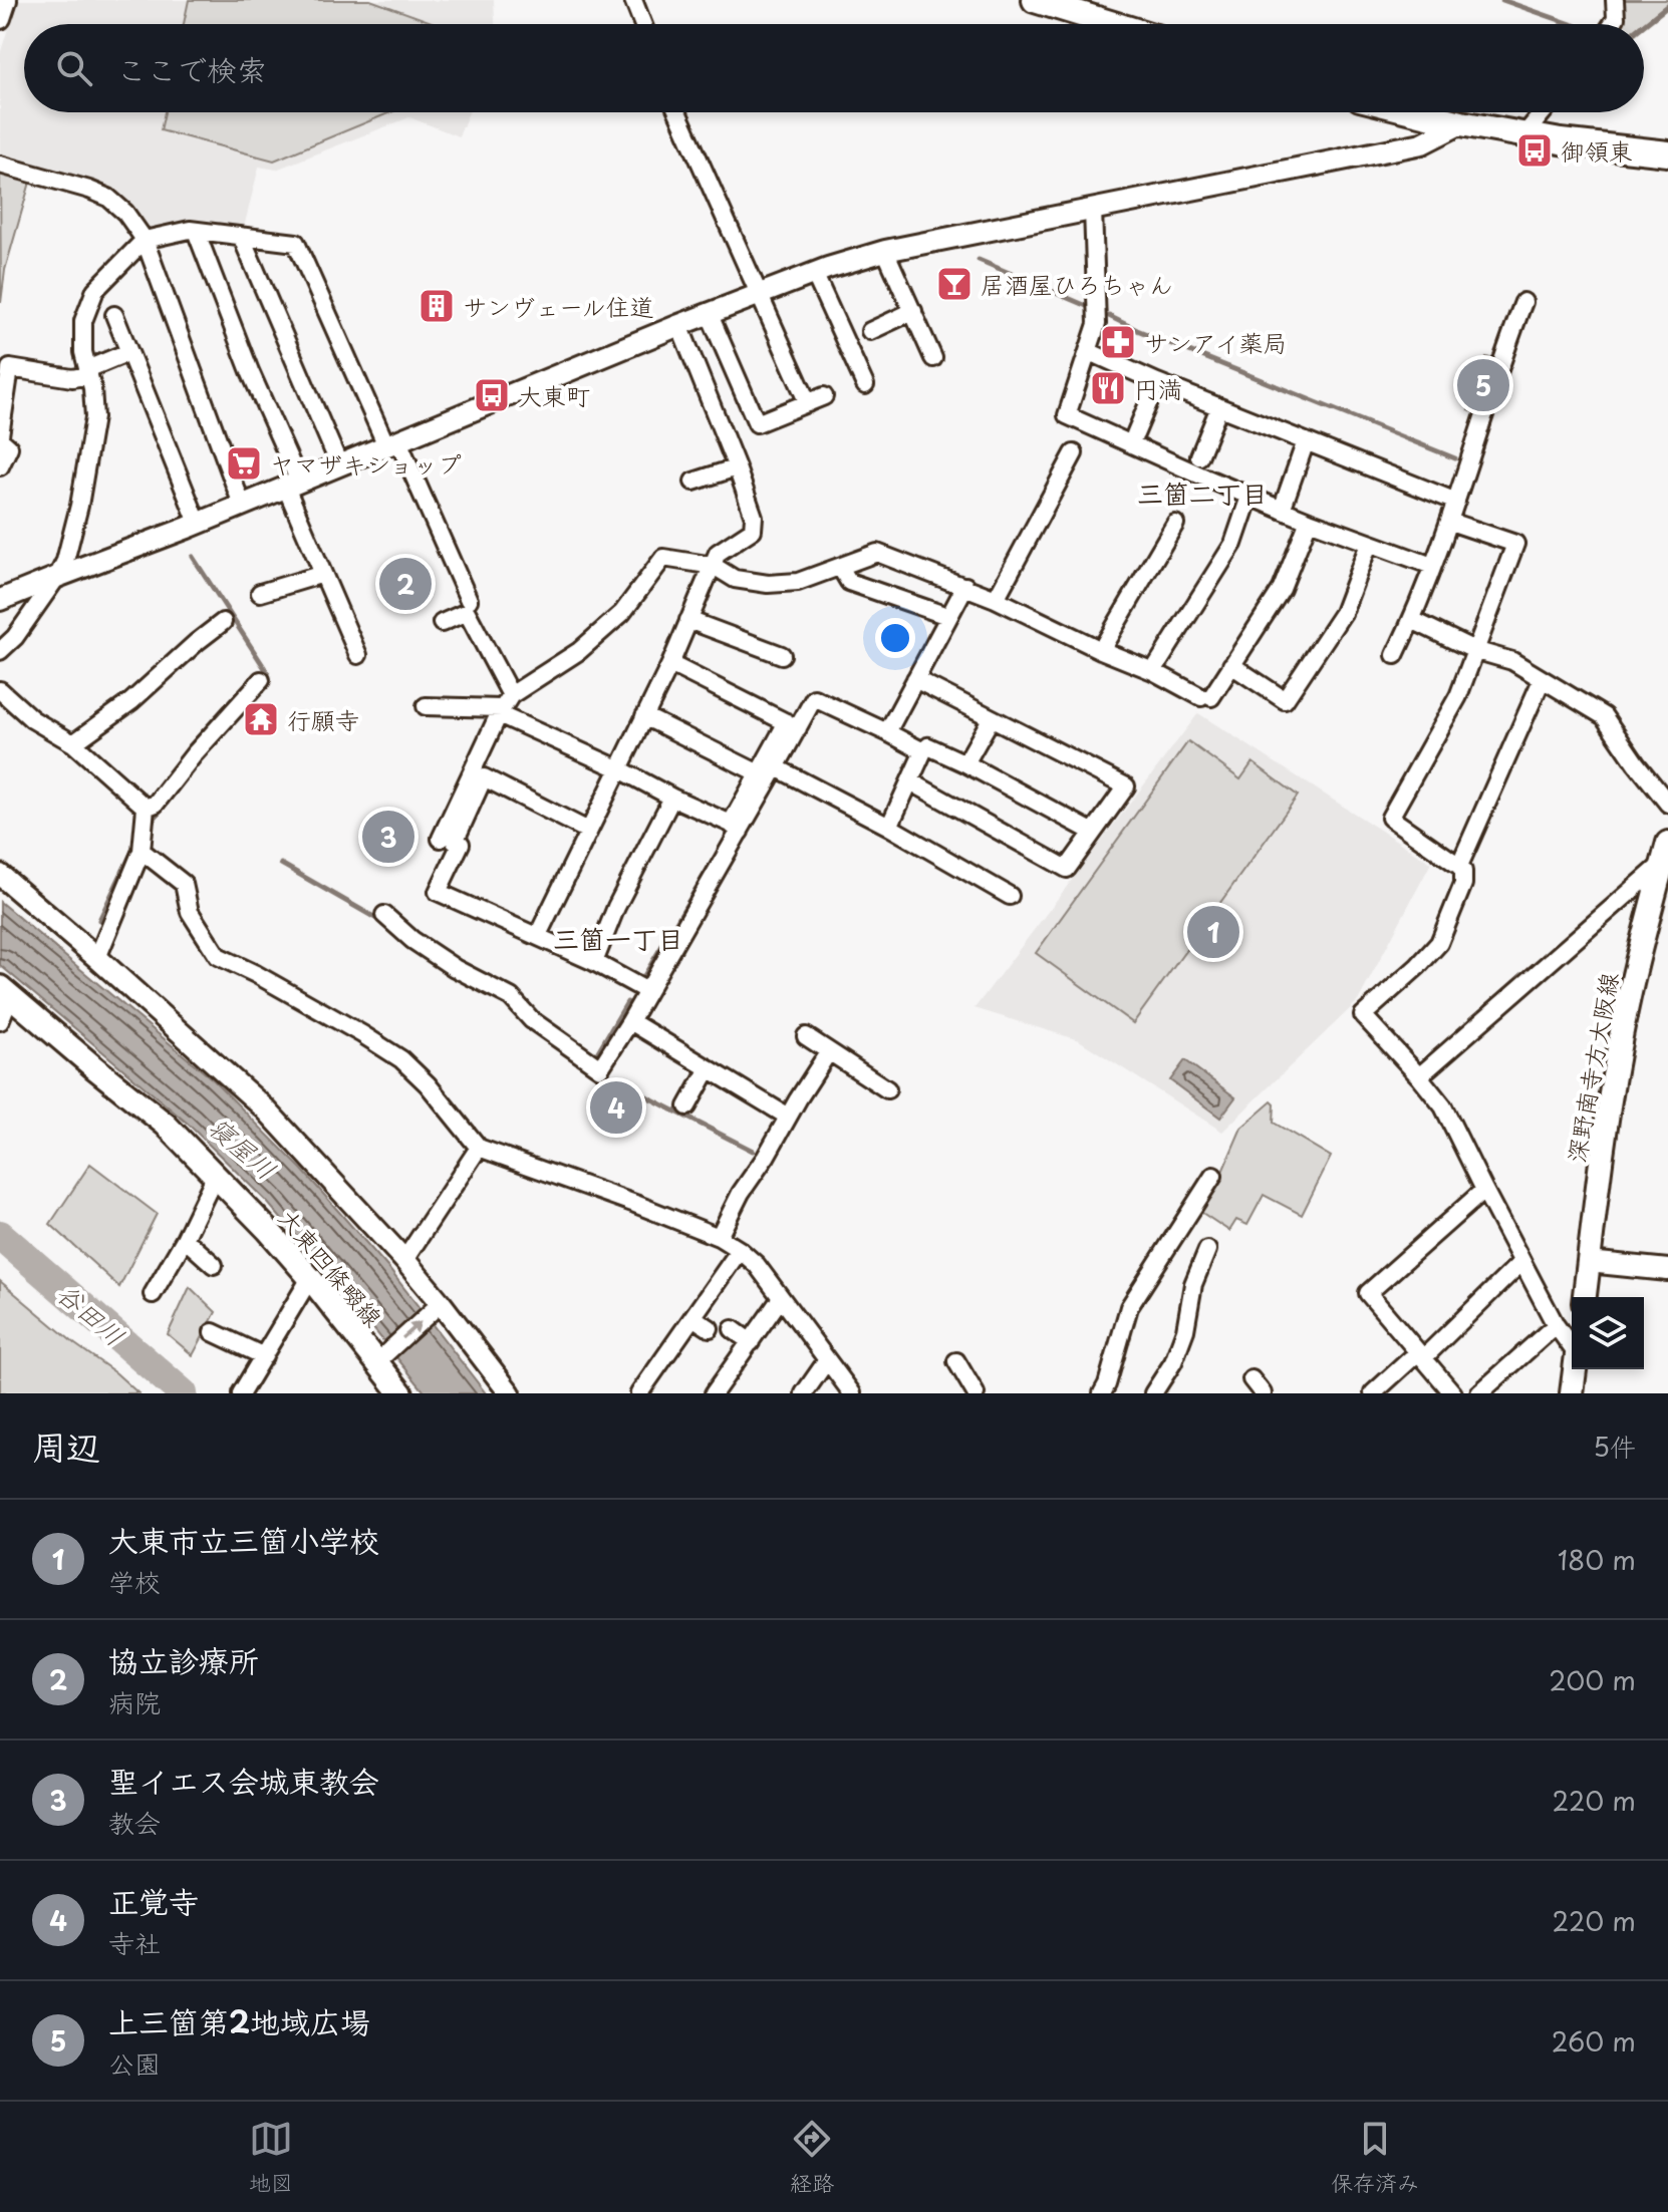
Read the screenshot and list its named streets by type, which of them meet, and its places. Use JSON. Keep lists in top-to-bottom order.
{
  "streets": {
    "main road": ["深野南寺方大阪線", "大東四條畷線"]
  },
  "districts": ["三箇二丁目", "三箇一丁目"],
  "water": ["寝屋川", "谷田川"],
  "places": {
    "bus stop": ["御領東", "大東町"],
    "bar": ["居酒屋ひろちゃん"],
    "building": ["サンヴェール住道"],
    "pharmacy": ["サンアイ薬局"],
    "restaurant": ["円満"],
    "supermarket": ["ヤマザキショップ"],
    "temple": ["行願寺"]
  },
  "page": {
    "search": "ここで検索",
    "pins": [
      "5",
      "2",
      "3",
      "1",
      "4"
    ],
    "heading": ["周辺", "5件"],
    "list": [
      {
        "mark": "1",
        "name": "大東市立三箇小学校",
        "note": "学校",
        "value": "180 m"
      },
      {
        "mark": "2",
        "name": "協立診療所",
        "note": "病院",
        "value": "200 m"
      },
      {
        "mark": "3",
        "name": "聖イエス会城東教会",
        "note": "教会",
        "value": "220 m"
      },
      {
        "mark": "4",
        "name": "正覚寺",
        "note": "寺社",
        "value": "220 m"
      },
      {
        "mark": "5",
        "name": "上三箇第2地域広場",
        "note": "公園",
        "value": "260 m"
      }
    ],
    "nav": ["地図", "経路", "保存済み"]
  }
}
